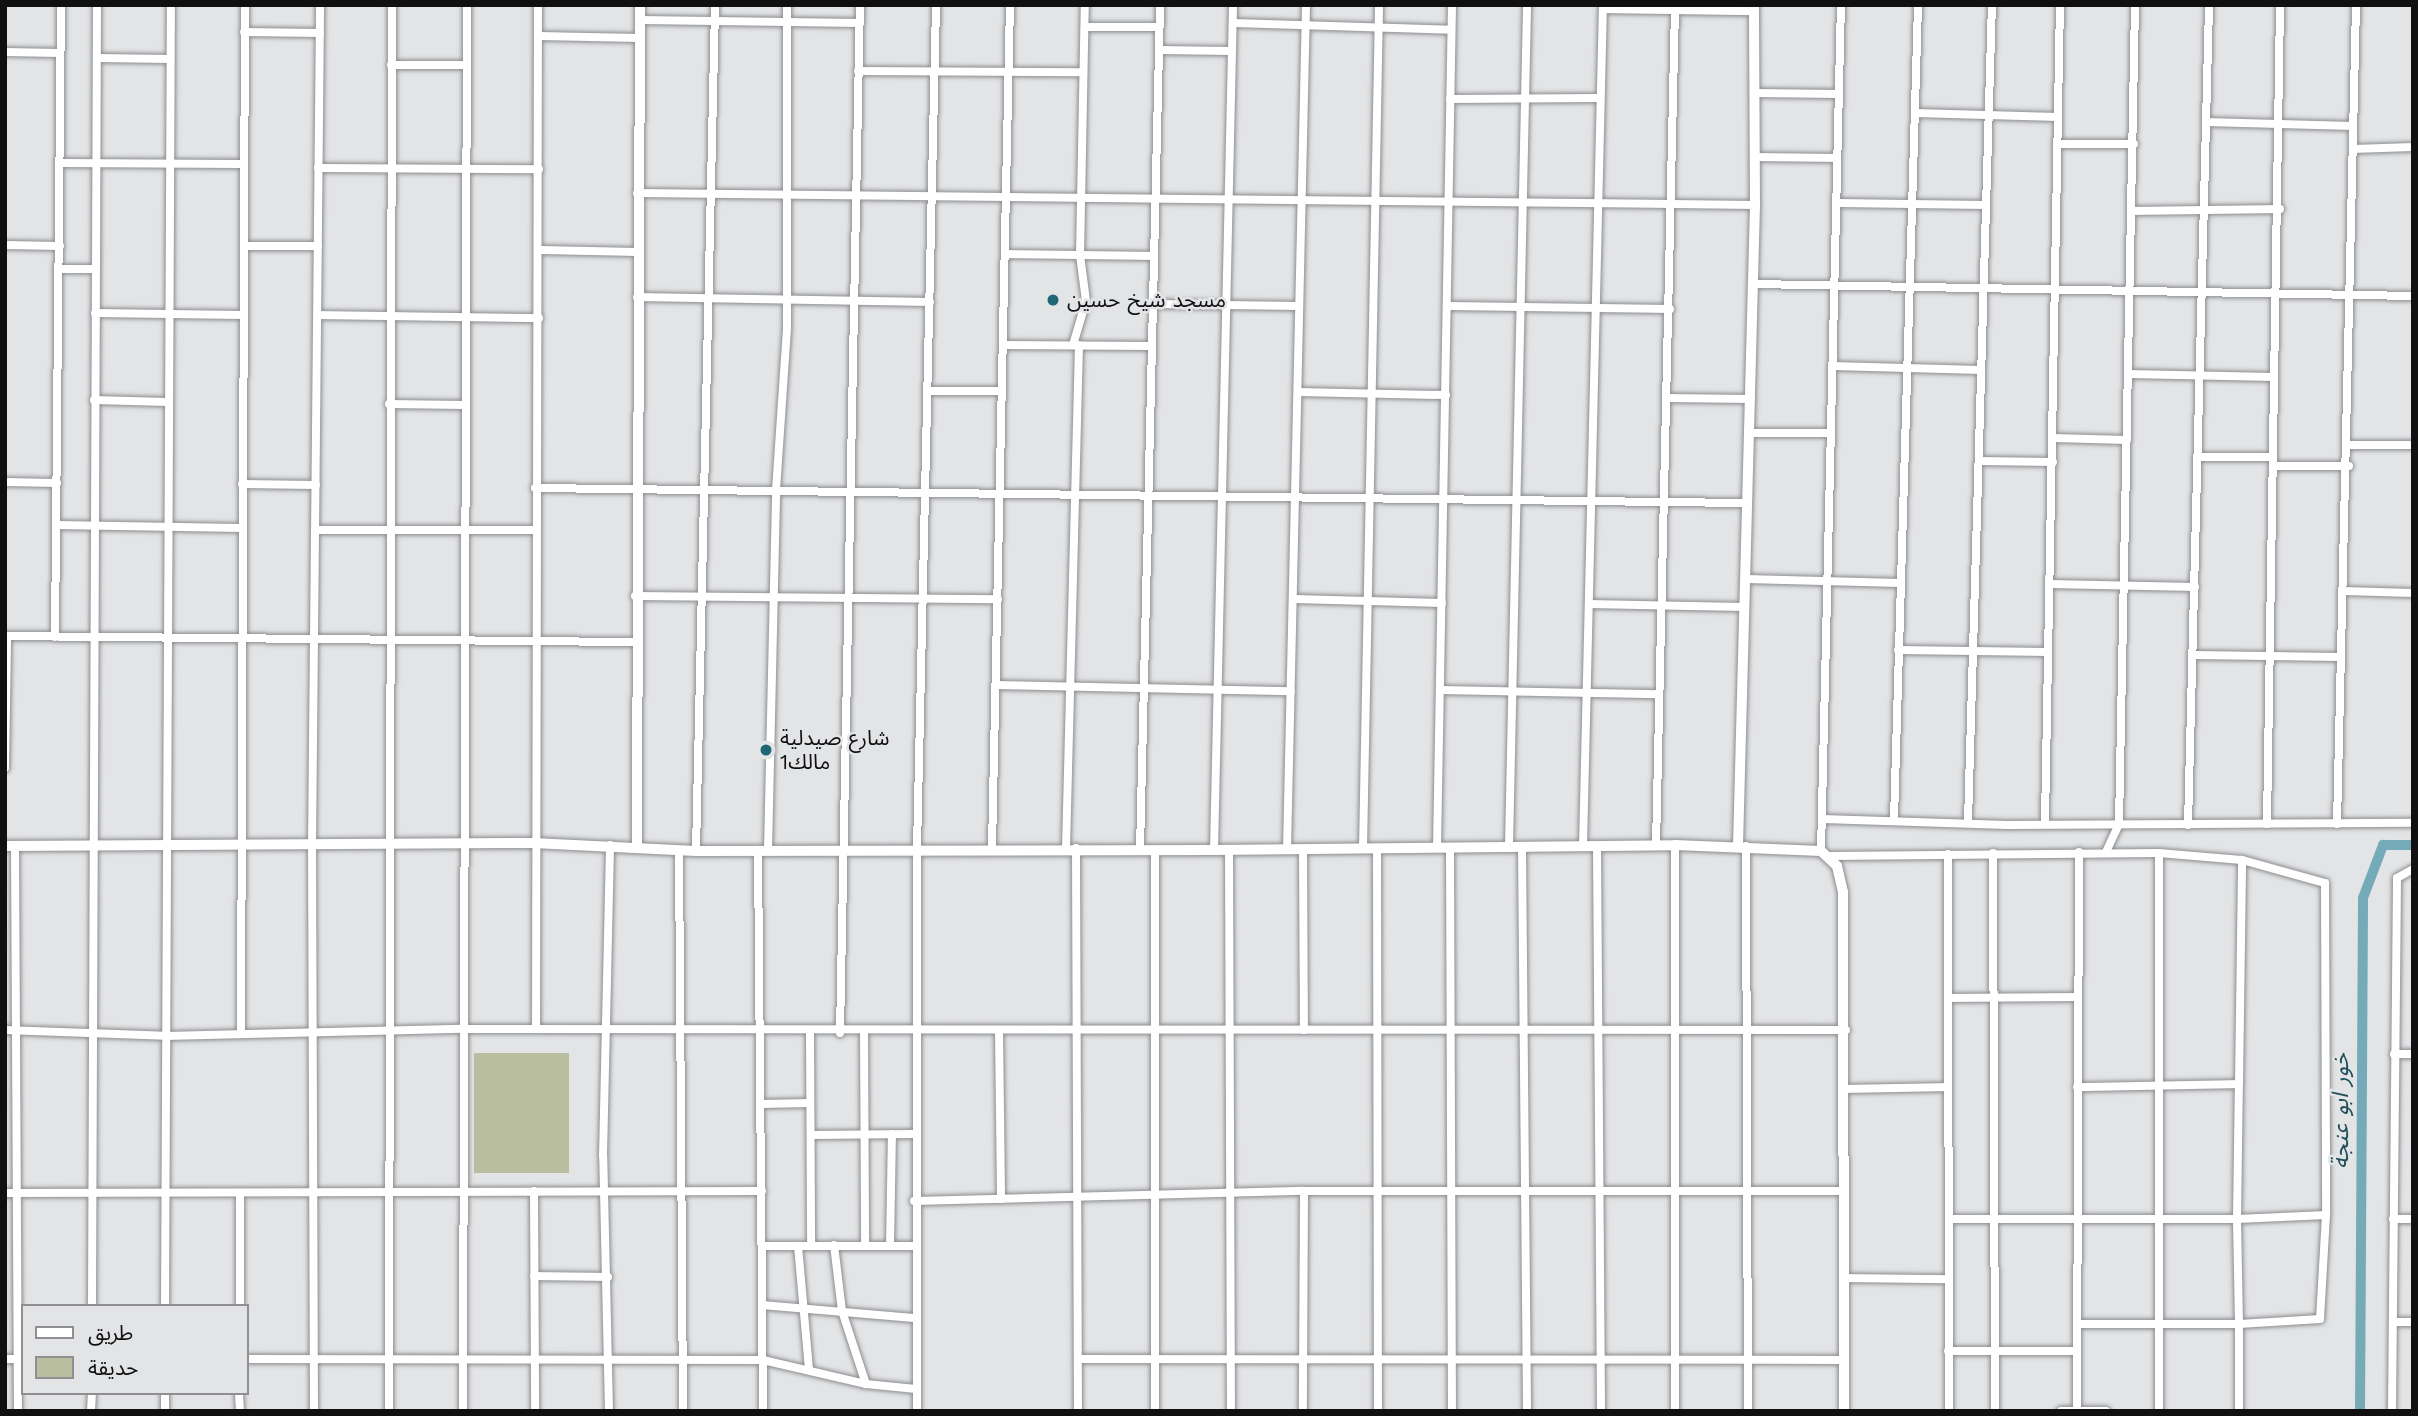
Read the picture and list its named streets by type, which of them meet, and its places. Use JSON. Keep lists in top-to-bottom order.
{
  "water": ["خور ابو عنجة"],
  "places": ["مسجد شيخ حسين", "شارع صيدلية مالك1"],
  "legend": ["طريق", "حديقة"]
}
